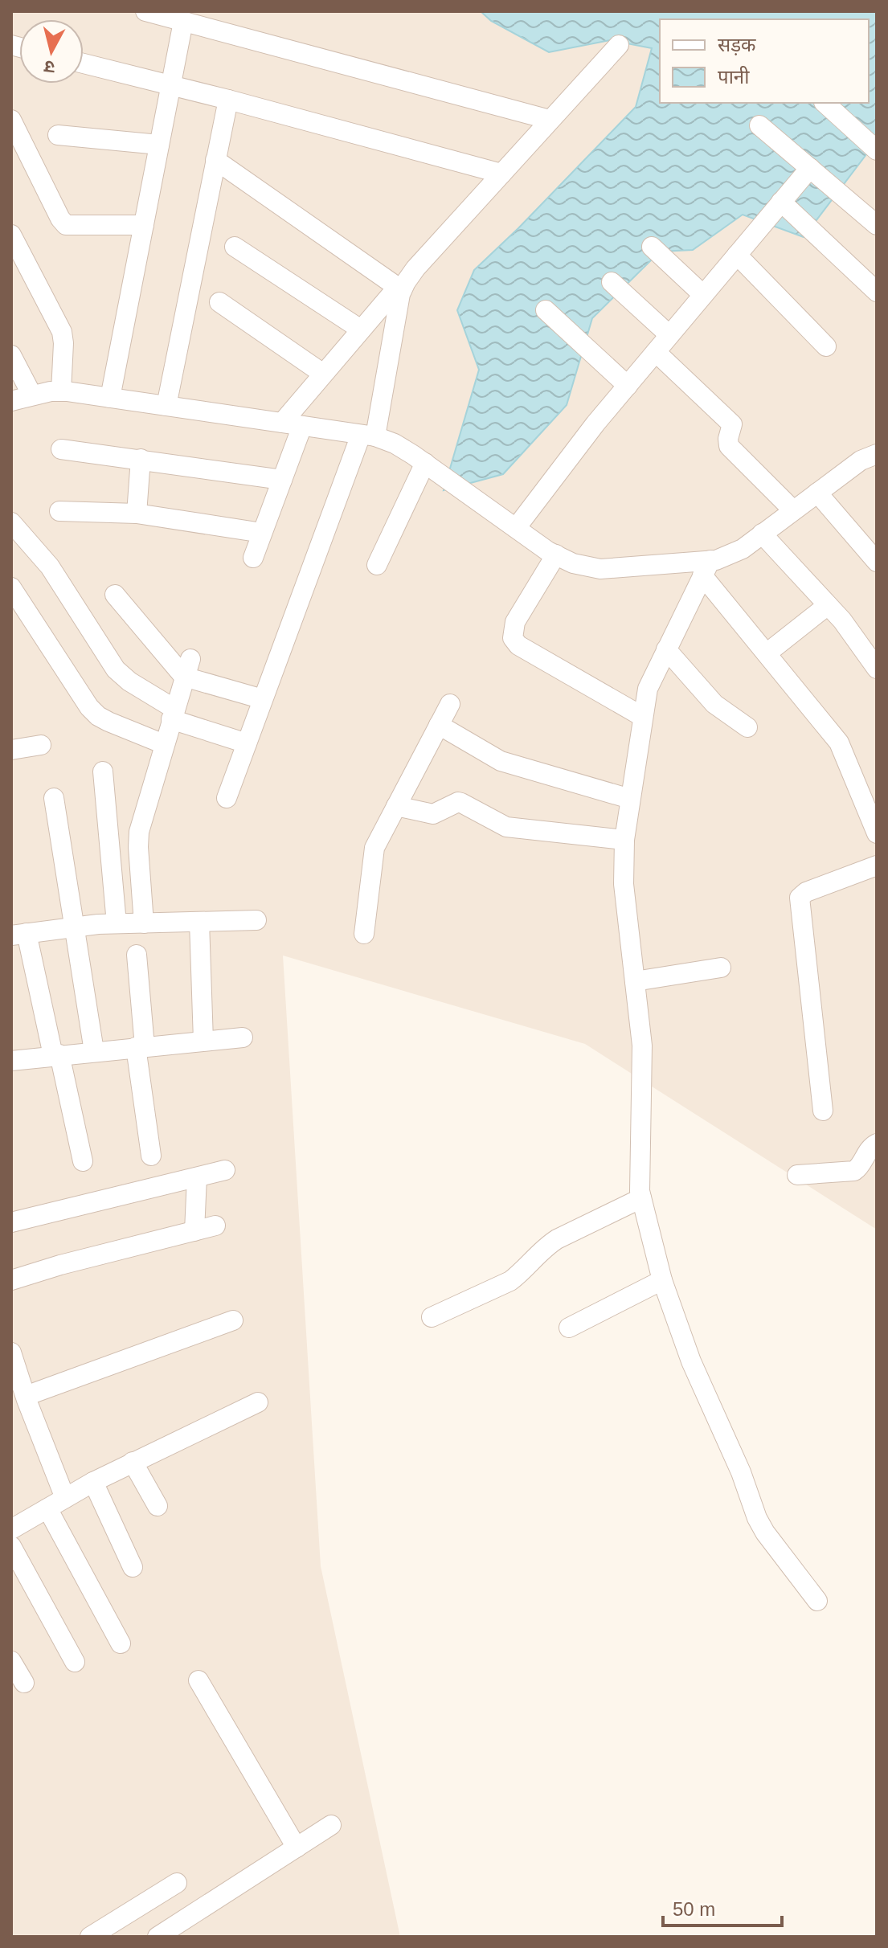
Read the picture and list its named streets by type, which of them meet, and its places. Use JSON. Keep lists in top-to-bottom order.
{
  "legend": ["सड़क", "पानी"],
  "scale_bar": "50 m",
  "north": "bottom"
}
